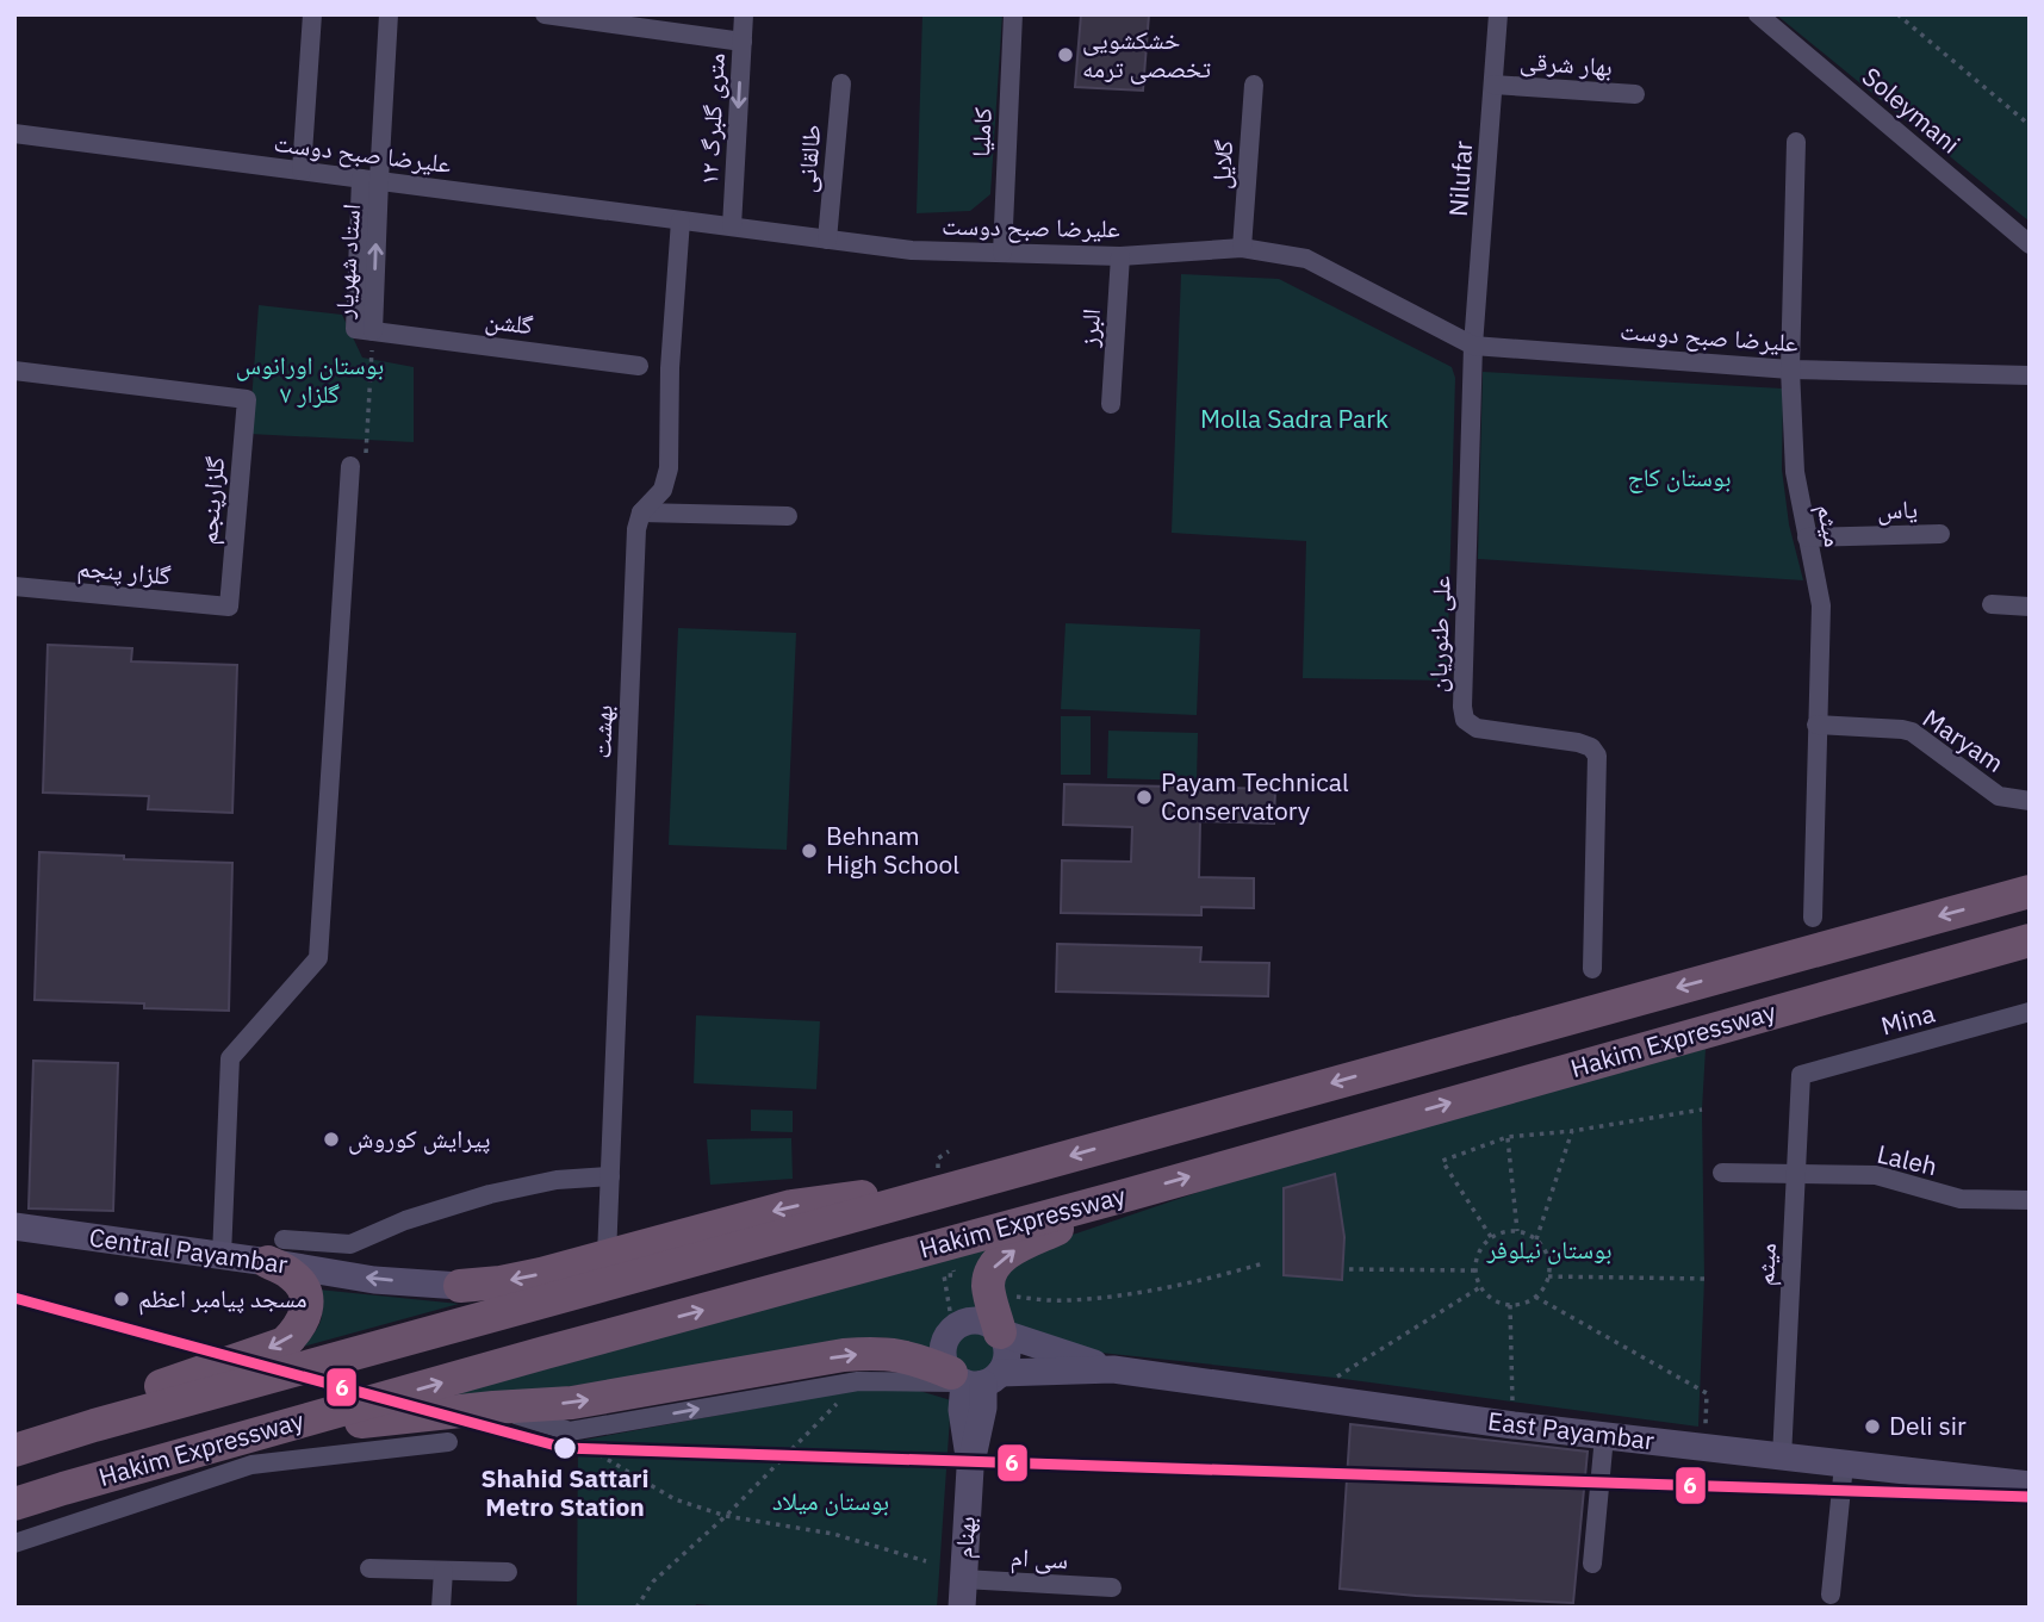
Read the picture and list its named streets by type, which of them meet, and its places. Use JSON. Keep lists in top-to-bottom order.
{
  "streets": {
    "highway": ["Hakim Expressway"],
    "street": [
      "بهار شرقی",
      "Soleymani",
      "۱۲ متری گلبرگ",
      "کاملیا",
      "علیرضا صبح دوست",
      "طالقانی",
      "گلایل",
      "Nilufar",
      "استاد شهریار",
      "گلشن",
      "البرز",
      "گلزارپنجم",
      "یاس",
      "میثم",
      "گلزار پنجم",
      "علی طنوریان",
      "بهشت",
      "Maryam",
      "Mina",
      "Laleh",
      "Central Payambar",
      "East Payambar",
      "بهنام",
      "سی ام"
    ]
  },
  "crossings": [
    ["بهار شرقی", "Nilufar"],
    ["۱۲ متری گلبرگ", "علیرضا صبح دوست"],
    ["کاملیا", "علیرضا صبح دوست"],
    ["علیرضا صبح دوست", "طالقانی"],
    ["علیرضا صبح دوست", "گلایل"],
    ["علیرضا صبح دوست", "Nilufar"],
    ["علیرضا صبح دوست", "استاد شهریار"],
    ["علیرضا صبح دوست", "البرز"],
    ["علیرضا صبح دوست", "میثم"],
    ["علیرضا صبح دوست", "علی طنوریان"],
    ["علیرضا صبح دوست", "بهشت"],
    ["Nilufar", "علی طنوریان"],
    ["استاد شهریار", "گلشن"],
    ["گلزارپنجم", "گلزار پنجم"],
    ["یاس", "میثم"],
    ["میثم", "Maryam"],
    ["میثم", "Mina"],
    ["میثم", "Laleh"],
    ["میثم", "East Payambar"],
    ["East Payambar", "بهنام"],
    ["بهنام", "سی ام"]
  ],
  "one_way": ["۱۲ متری گلبرگ"],
  "parks": [
    "بوستان اورانوس گلزار ۷",
    "Molla Sadra Park",
    "بوستان کاج",
    "بوستان نیلوفر",
    "بوستان میلاد"
  ],
  "places": [
    "خشکشویی تخصصی ترمه",
    "Payam Technical Conservatory",
    "Behnam High School",
    "پیرایش کوروش",
    "مسجد پیامبر اعظم",
    "Deli sir",
    "Shahid Sattari Metro Station"
  ],
  "lines": ["transit line 6"]
}
